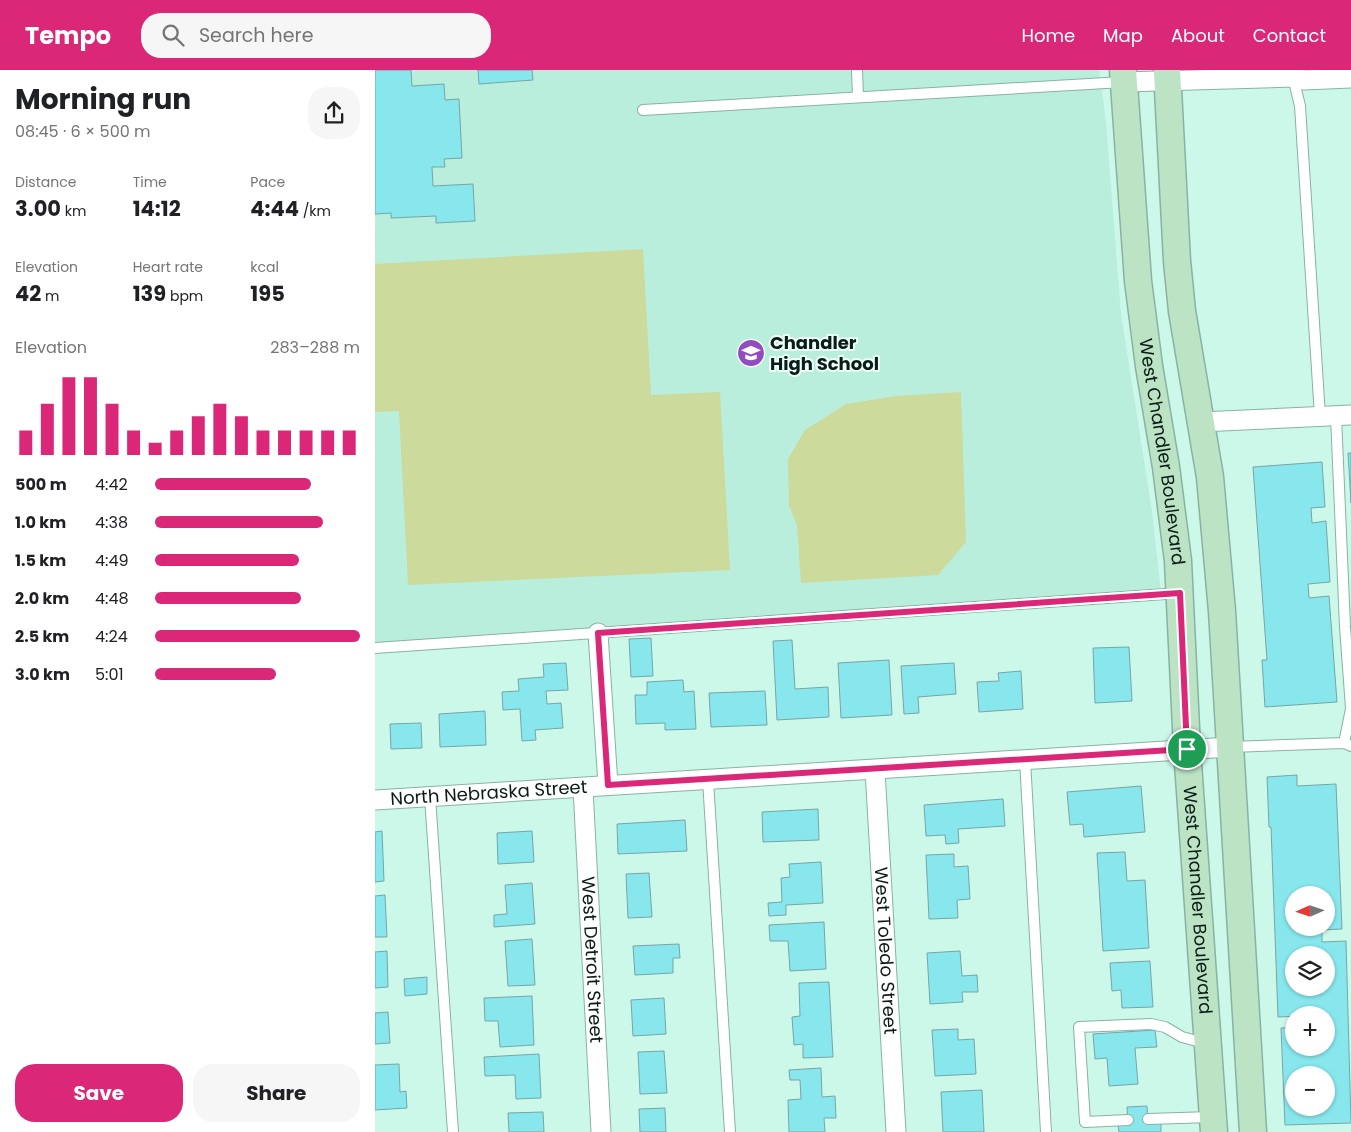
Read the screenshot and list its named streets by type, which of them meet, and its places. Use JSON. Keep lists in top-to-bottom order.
{
  "streets": {
    "main road": ["West Chandler Boulevard"],
    "street": ["North Nebraska Street", "West Toledo Street", "West Detroit Street"]
  },
  "crossings": [
    ["West Chandler Boulevard", "North Nebraska Street"],
    ["North Nebraska Street", "West Toledo Street"],
    ["North Nebraska Street", "West Detroit Street"]
  ],
  "places": {
    "school or university": ["Chandler High School"]
  },
  "north": "left",
  "page": {
    "header": "Tempo",
    "search": "Search here",
    "nav": [
      "Home",
      "Map",
      "About",
      "Contact"
    ],
    "heading": ["Morning run", "08:45 · 6 × 500 m"],
    "stats": [
      ["Distance", "3.00 km"],
      ["Time", "14:12"],
      ["Pace", "4:44 /km"],
      ["Elevation", "42 m"],
      ["Heart rate", "139 bpm"],
      ["kcal", "195"]
    ],
    "chart": ["Elevation", "283–288 m"],
    "list": [
      {
        "name": "500 m",
        "note": "4:42"
      },
      {
        "name": "1.0 km",
        "note": "4:38"
      },
      {
        "name": "1.5 km",
        "note": "4:49"
      },
      {
        "name": "2.0 km",
        "note": "4:48"
      },
      {
        "name": "2.5 km",
        "note": "4:24"
      },
      {
        "name": "3.0 km",
        "note": "5:01"
      }
    ],
    "map_buttons": ["+", "−"],
    "buttons": ["Save", "Share"]
  }
}
